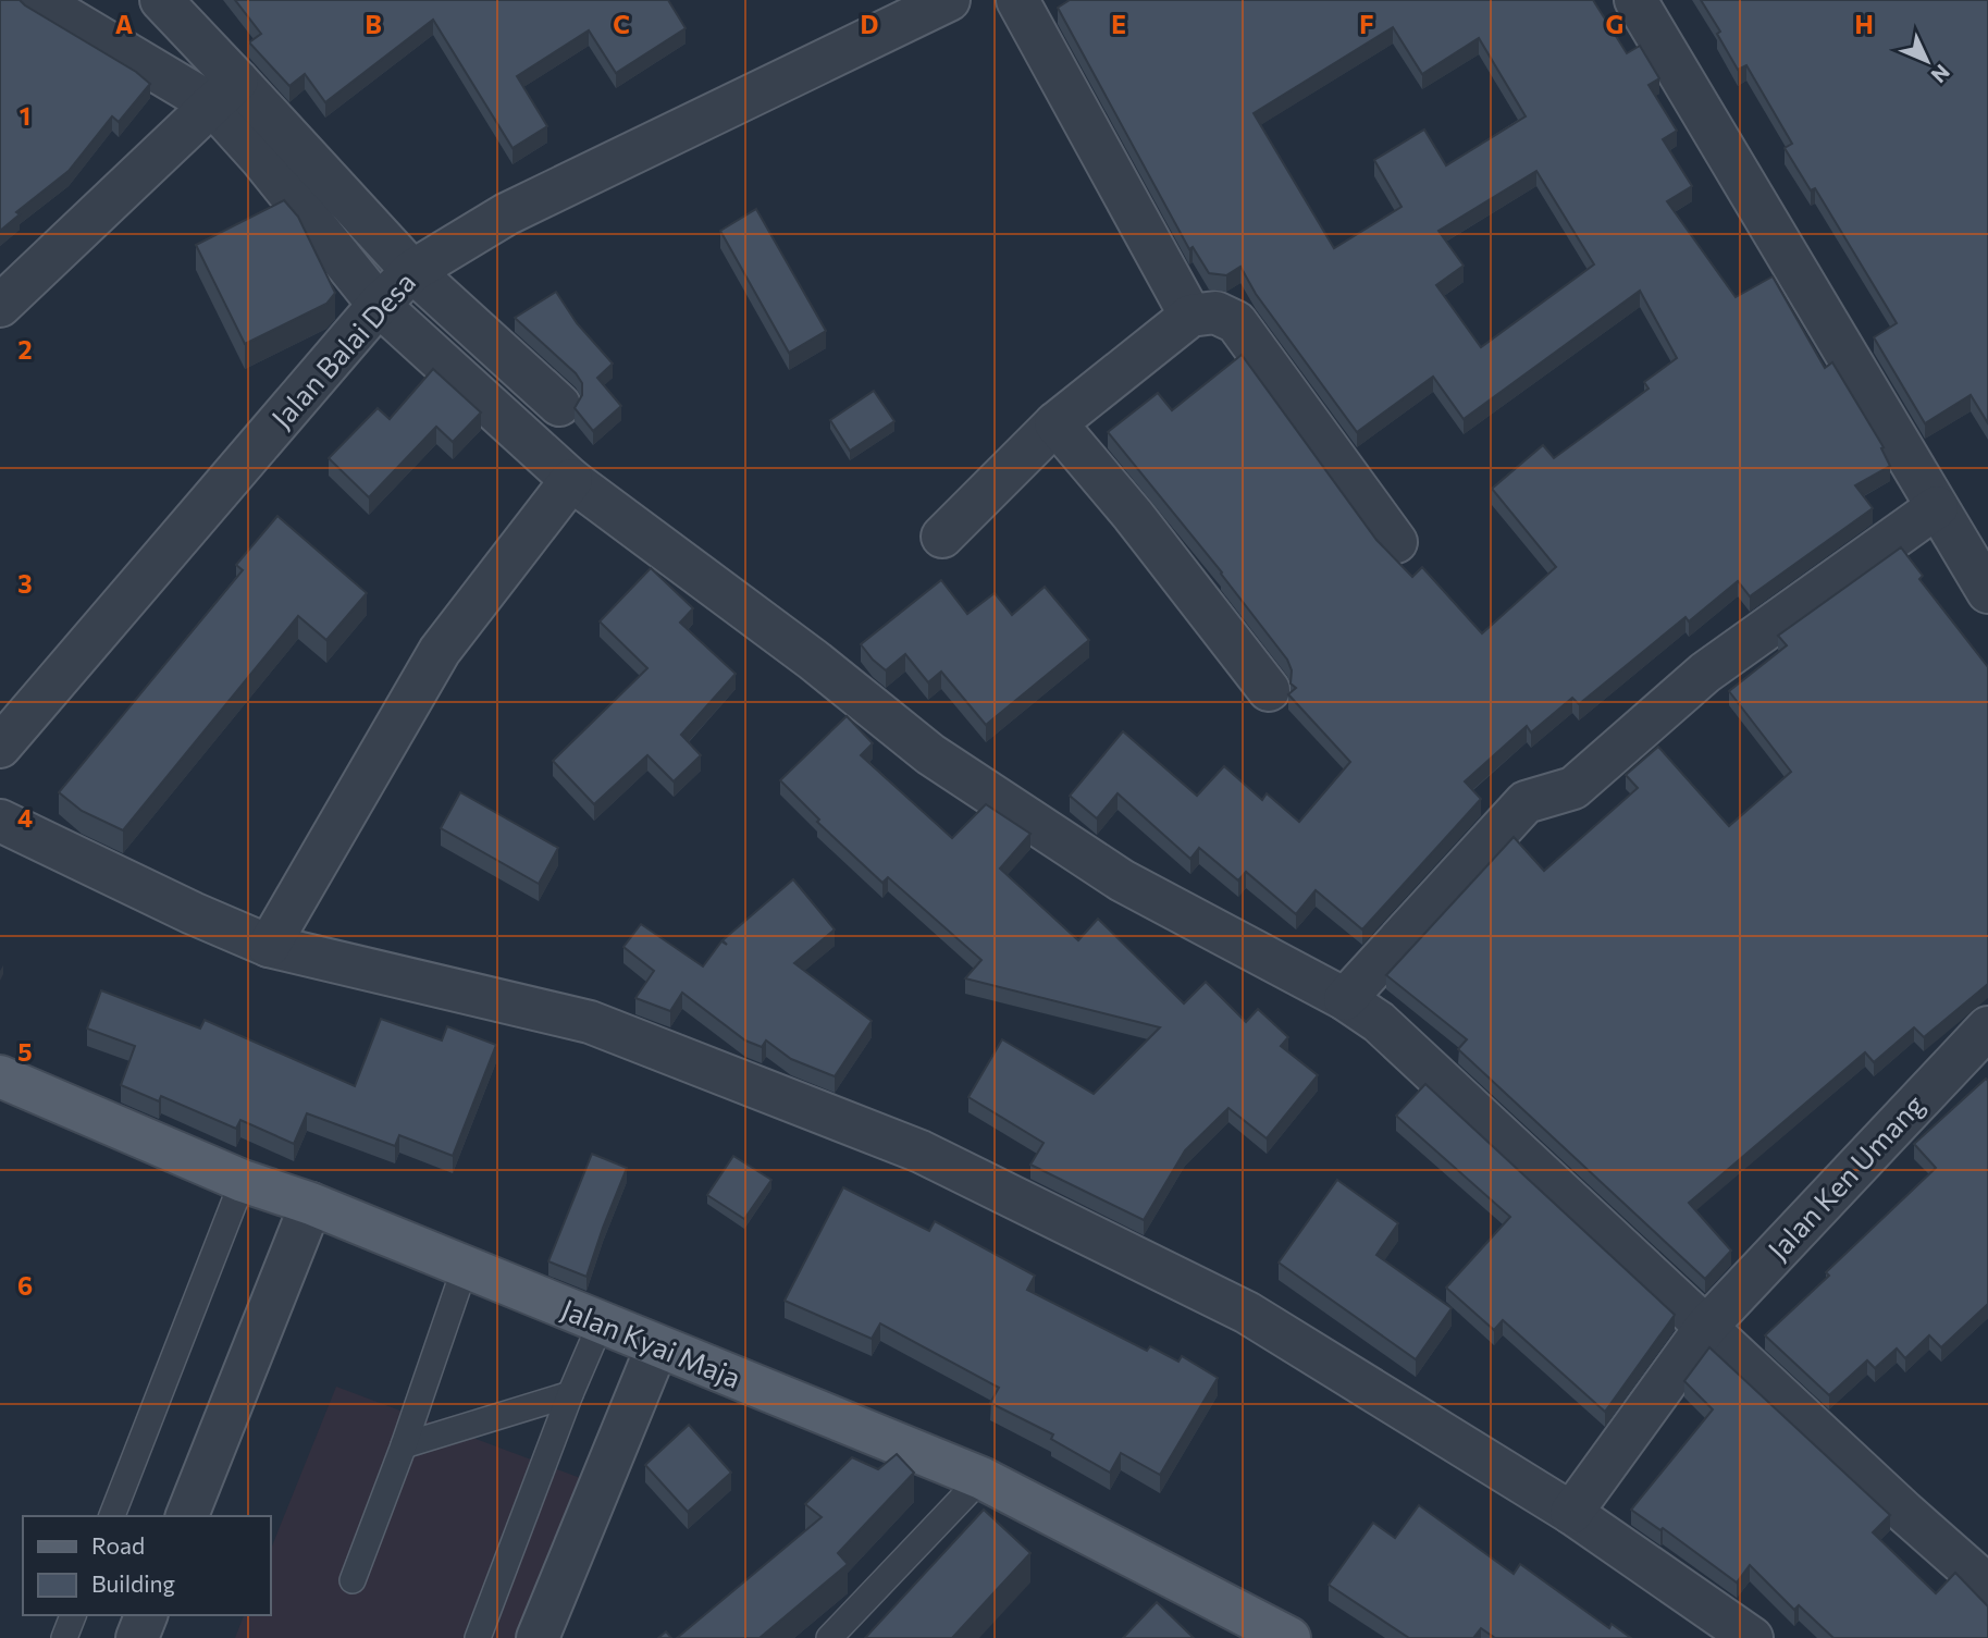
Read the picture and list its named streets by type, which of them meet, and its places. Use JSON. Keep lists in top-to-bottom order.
{
  "streets": {
    "main road": ["Jalan Kyai Maja"],
    "street": ["Jalan Balai Desa", "Jalan Ken Umang"]
  },
  "legend": ["Road", "Building"],
  "north": "bottom right",
  "grid": {
    "columns": [
      "A",
      "B",
      "C",
      "D",
      "E",
      "F",
      "G",
      "H"
    ],
    "rows": [
      "1",
      "2",
      "3",
      "4",
      "5",
      "6"
    ]
  }
}
